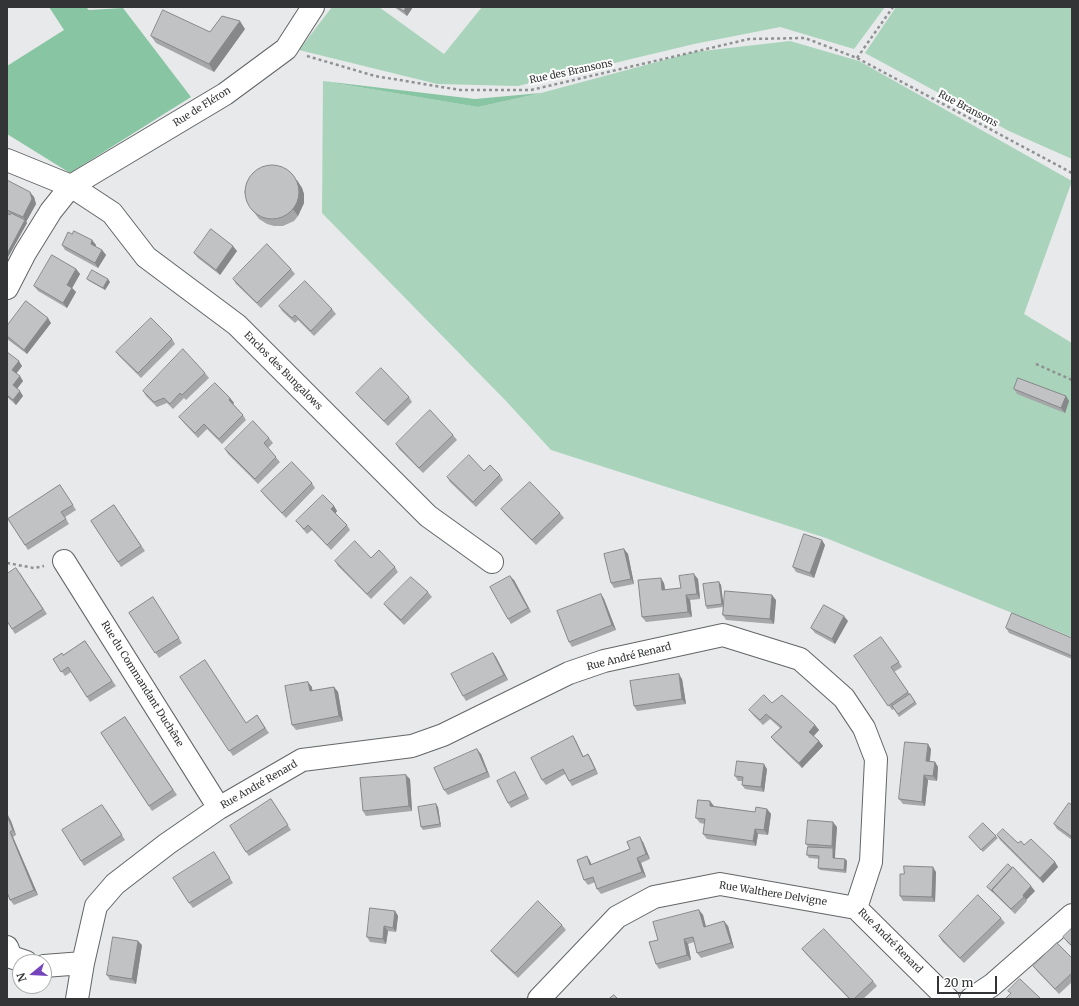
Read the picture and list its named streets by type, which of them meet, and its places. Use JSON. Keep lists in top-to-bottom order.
{
  "streets": {
    "street": [
      "Rue de Fléron",
      "Enclos des Bungalows",
      "Rue André Renard",
      "Rue du Commandant Duchêne",
      "Rue Walthere Delvigne"
    ],
    "path": ["Rue des Bransons", "Rue Bransons"]
  },
  "crossings": [
    ["Rue des Bransons", "Rue de Fléron"],
    ["Rue des Bransons", "Rue Bransons"],
    ["Rue de Fléron", "Enclos des Bungalows"],
    ["Rue André Renard", "Rue du Commandant Duchêne"],
    ["Rue André Renard", "Rue Walthere Delvigne"]
  ],
  "scale_bar": "20 m",
  "north": "left"
}
